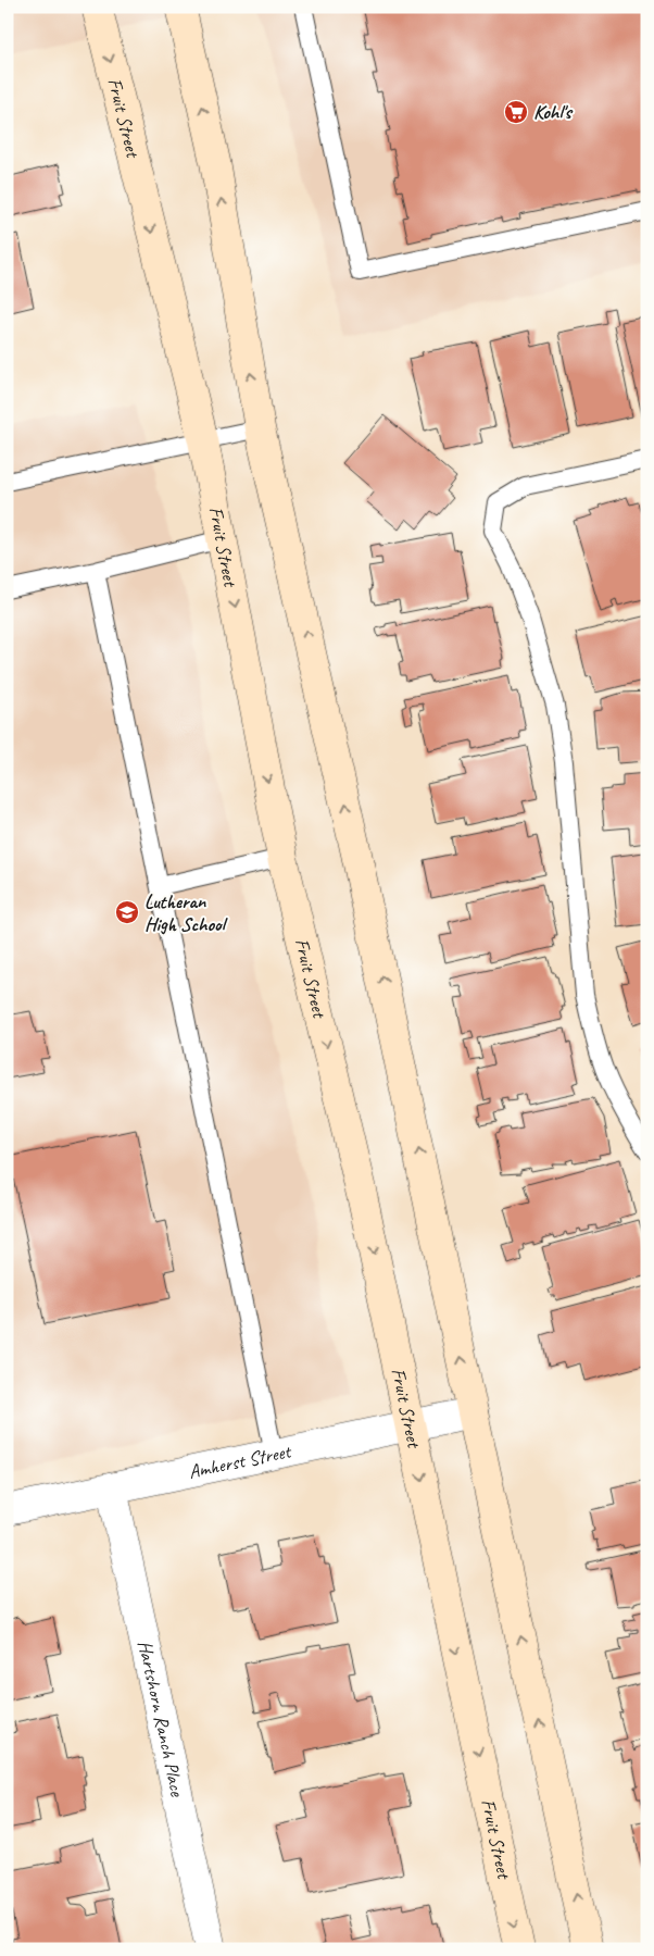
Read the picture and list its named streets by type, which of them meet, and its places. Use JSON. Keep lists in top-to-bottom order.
{
  "streets": {
    "main road": ["Fruit Street"],
    "street": ["Amherst Street", "Hartshorn Ranch Place"]
  },
  "crossings": [
    ["Fruit Street", "Amherst Street"],
    ["Amherst Street", "Hartshorn Ranch Place"]
  ],
  "places": {
    "supermarket": ["Kohl's"],
    "school or university": ["Lutheran High School"]
  }
}
